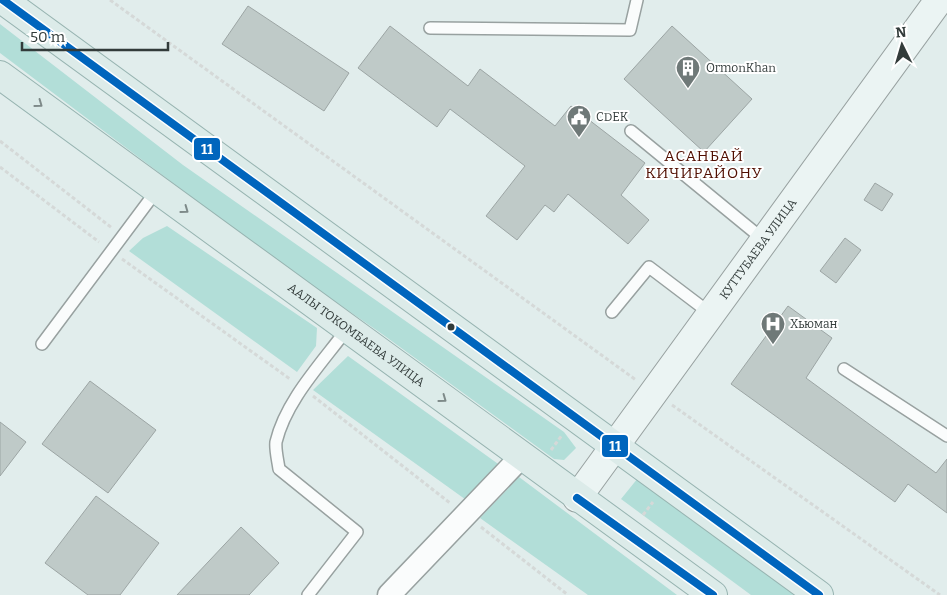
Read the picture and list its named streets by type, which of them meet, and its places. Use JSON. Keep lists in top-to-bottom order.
{
  "streets": {
    "main road": ["КУТТУБАЕВА УЛИЦА", "ААЛЫ ТОКОМБАЕВА УЛИЦА"]
  },
  "crossings": [
    ["КУТТУБАЕВА УЛИЦА", "ААЛЫ ТОКОМБАЕВА УЛИЦА"]
  ],
  "districts": ["АСАНБАЙ КИЧИРАЙОНУ"],
  "places": {
    "building": ["OrmonKhan"],
    "public building": ["CDEK"],
    "hospital": ["Хьюман"]
  },
  "lines": ["transit line 11"],
  "scale_bar": "50 m",
  "north": "top"
}
